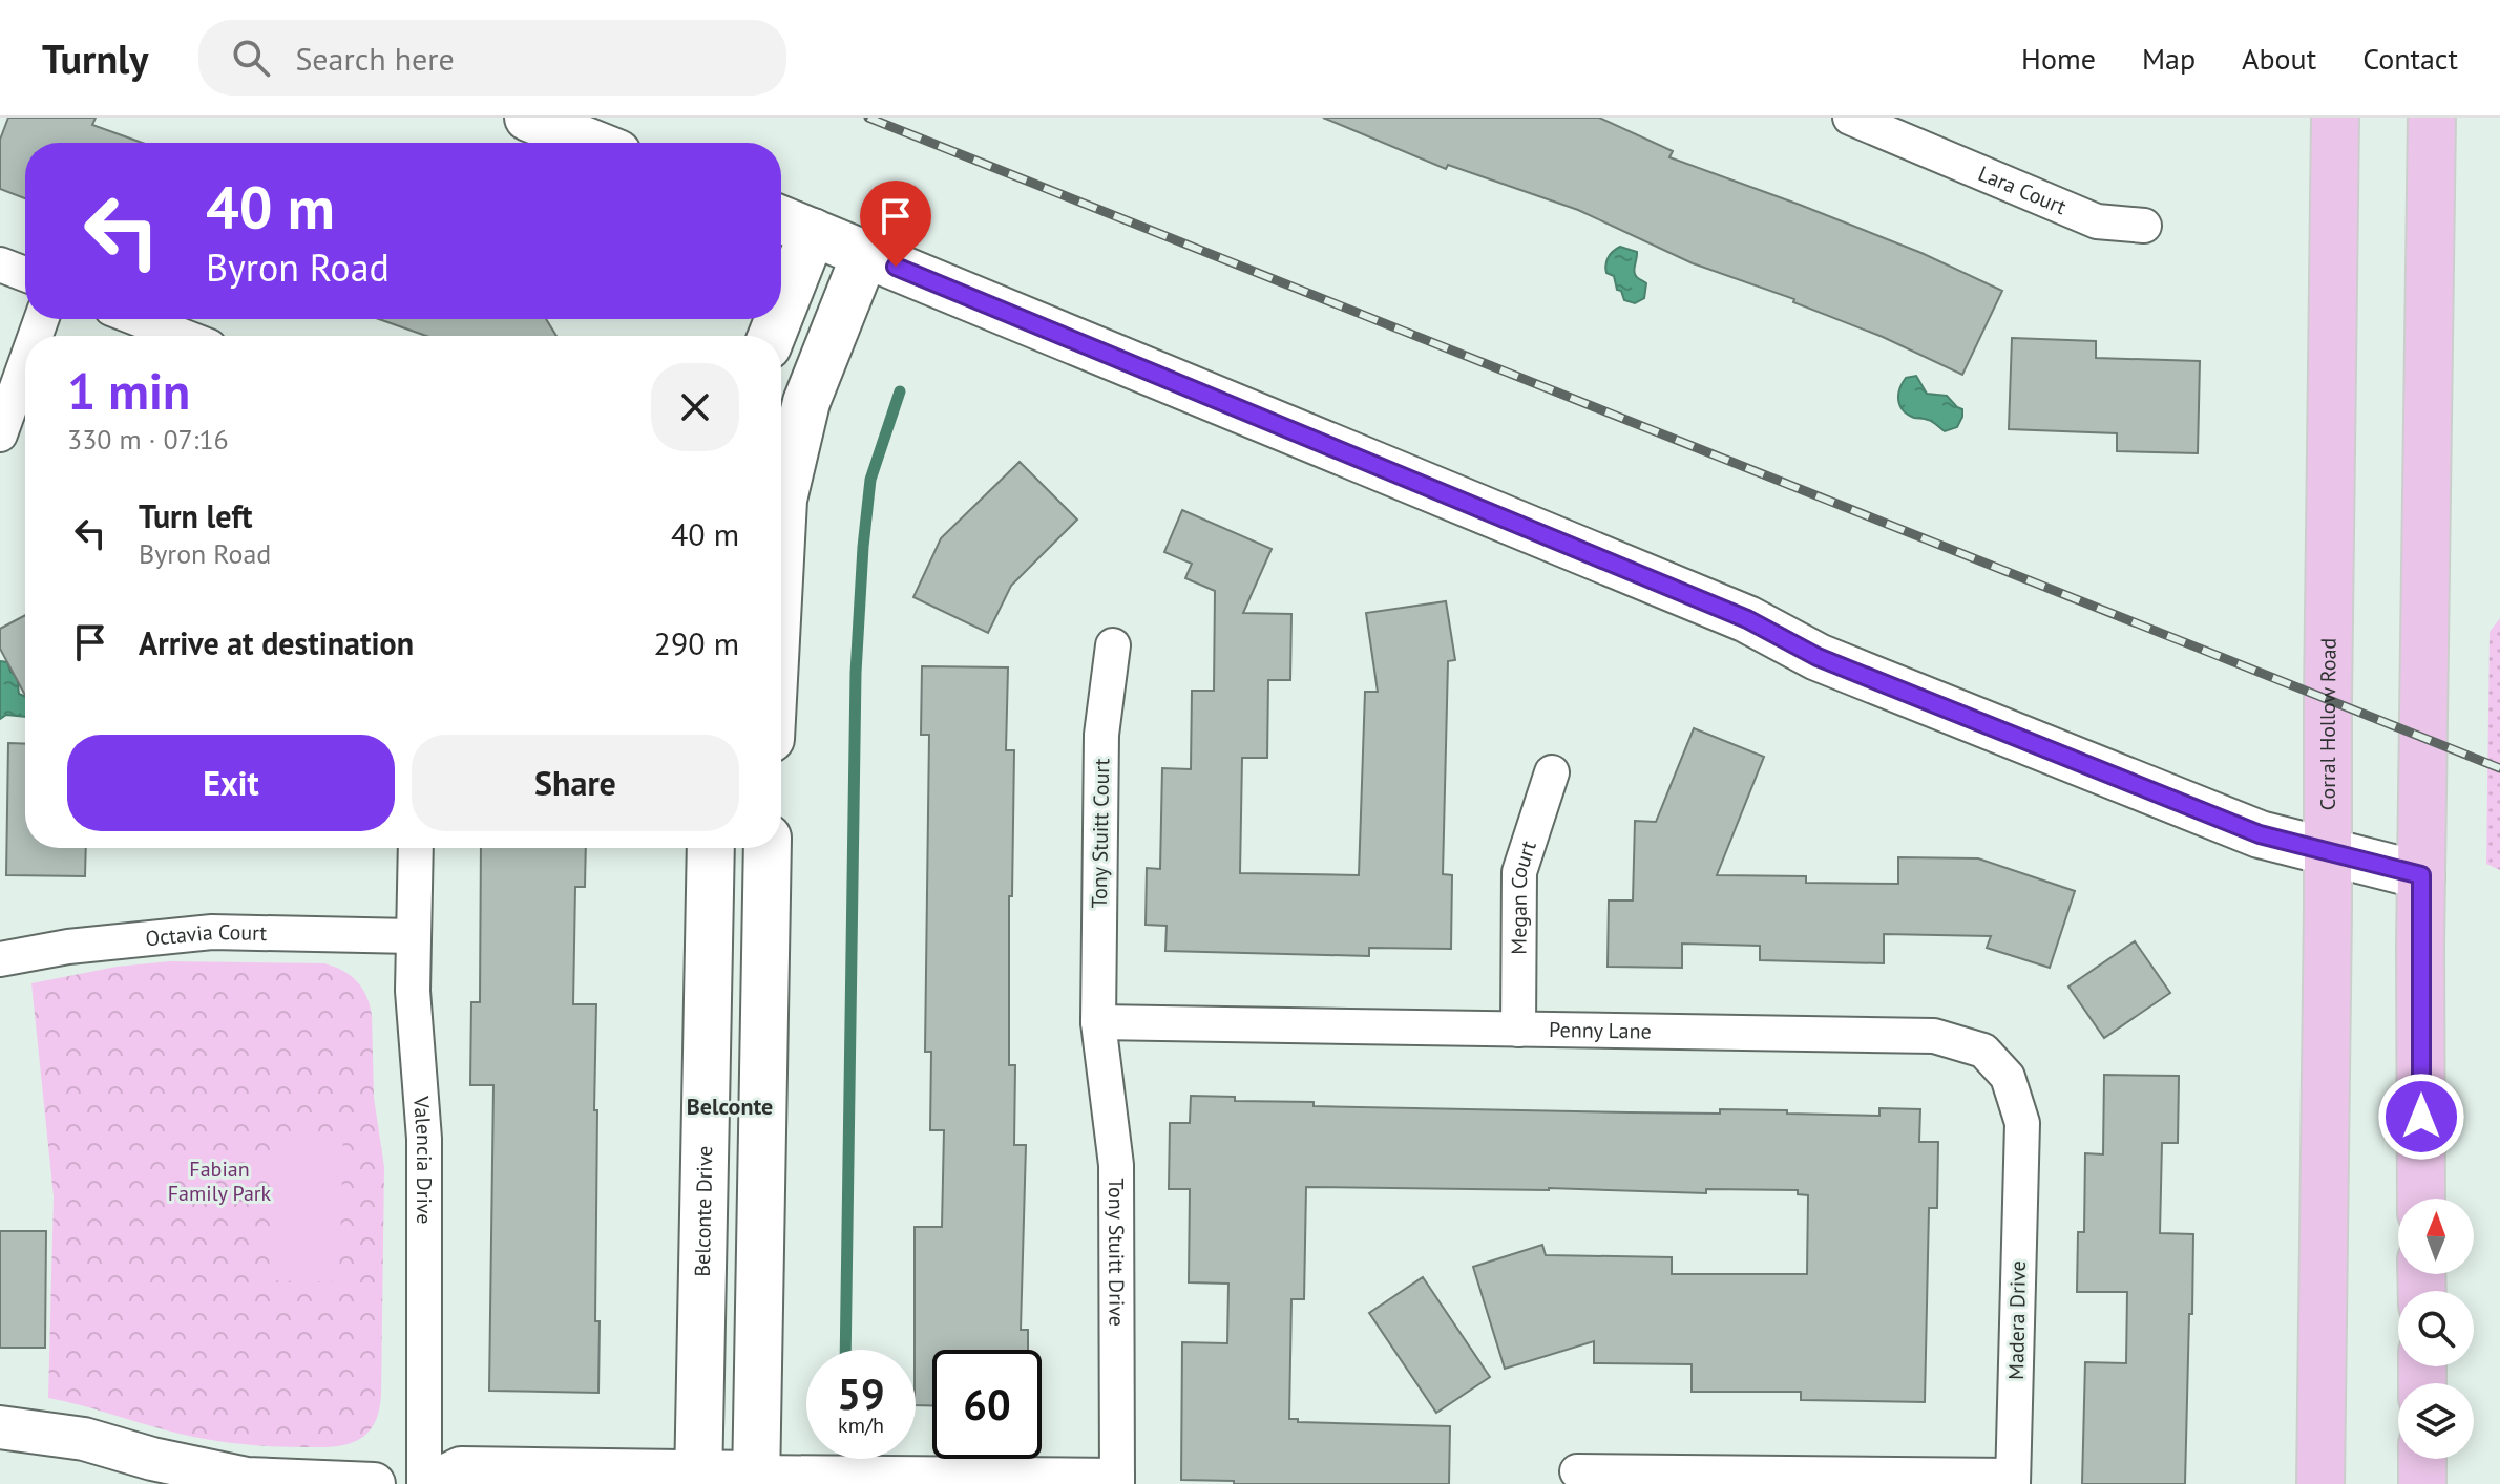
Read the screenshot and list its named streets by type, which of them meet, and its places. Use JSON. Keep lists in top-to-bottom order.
{
  "streets": {
    "main road": ["Corral Hollow Road", "Belconte Drive"],
    "street": [
      "Lara Court",
      "Tony Stuitt Court",
      "Megan Court",
      "Octavia Court",
      "Penny Lane",
      "Valencia Drive",
      "Tony Stuitt Drive",
      "Madera Drive"
    ]
  },
  "crossings": [
    ["Tony Stuitt Court", "Penny Lane"],
    ["Tony Stuitt Court", "Tony Stuitt Drive"],
    ["Megan Court", "Penny Lane"],
    ["Octavia Court", "Valencia Drive"],
    ["Penny Lane", "Tony Stuitt Drive"],
    ["Penny Lane", "Madera Drive"]
  ],
  "districts": ["Belconte"],
  "parks": ["Fabian Family Park"],
  "north": "top",
  "page": {
    "header": "Turnly",
    "search": "Search here",
    "nav": [
      "Home",
      "Map",
      "About",
      "Contact"
    ],
    "turn": ["40 m", "Byron Road"],
    "heading": ["1 min", "330 m · 07:16"],
    "list": [
      {
        "name": "Turn left",
        "note": "Byron Road",
        "value": "40 m"
      },
      {
        "name": "Arrive at destination",
        "value": "290 m"
      }
    ],
    "buttons": ["Exit", "Share"],
    "speed": "59 km/h",
    "limit": "60"
  }
}
